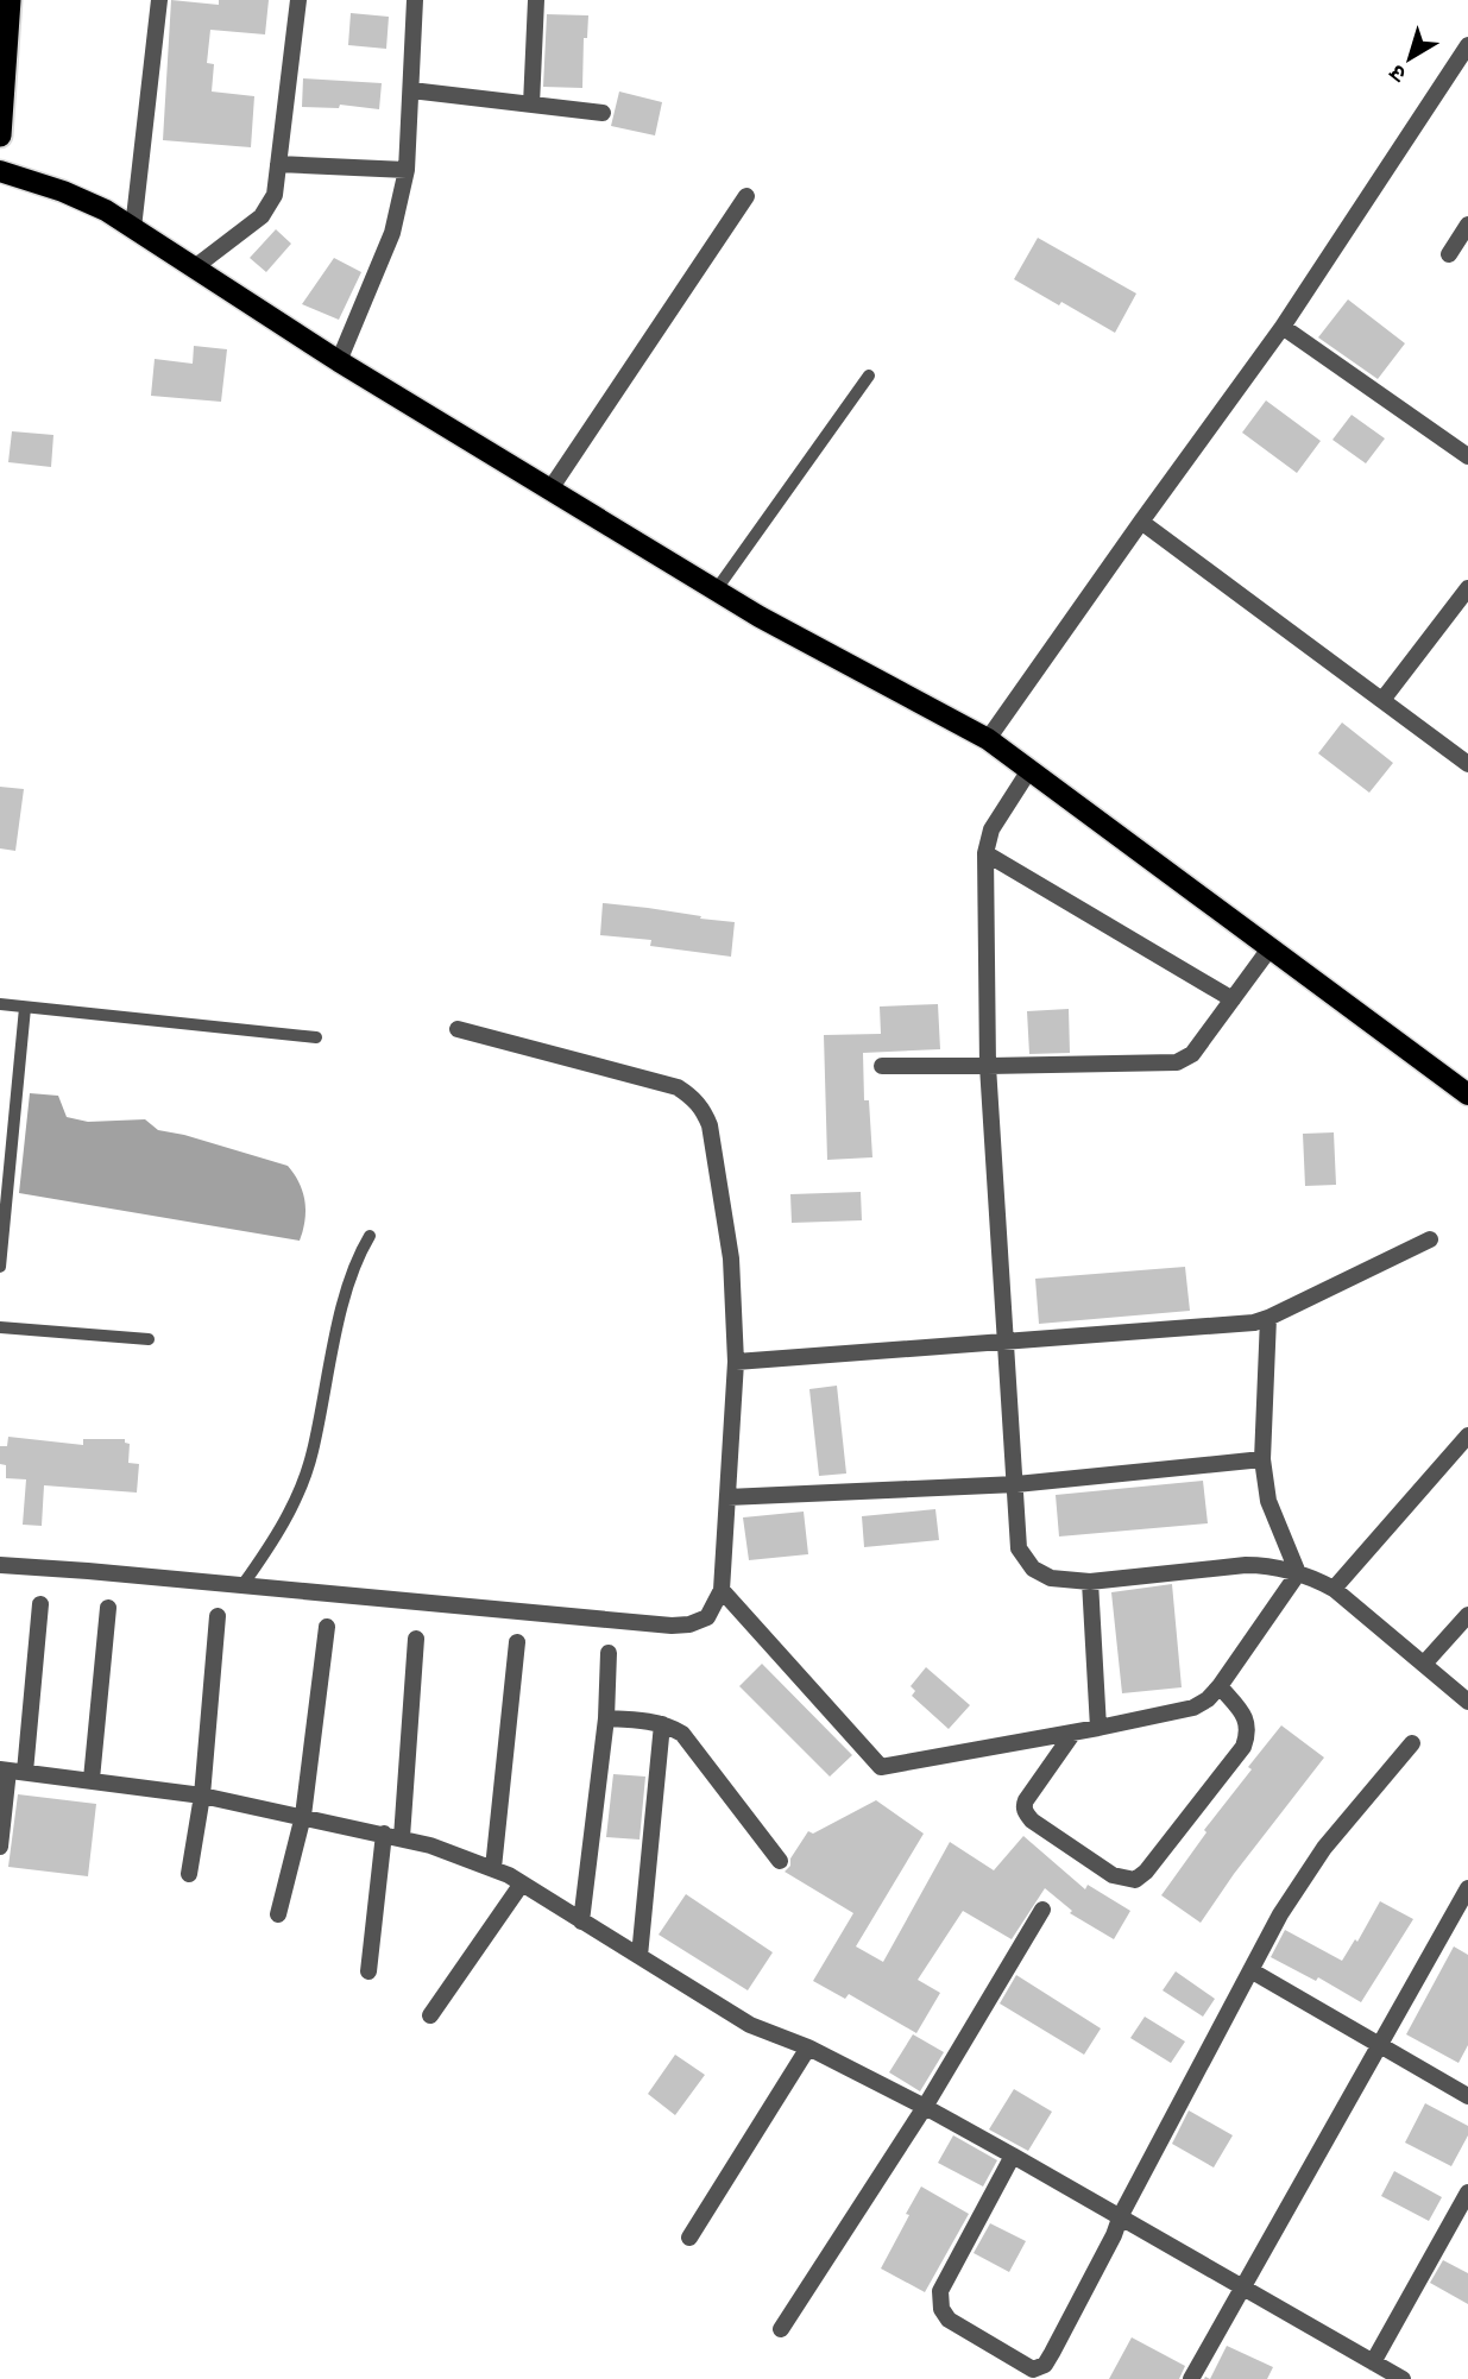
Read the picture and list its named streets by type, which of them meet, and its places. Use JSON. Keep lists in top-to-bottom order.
{
  "north": "bottom left"
}
